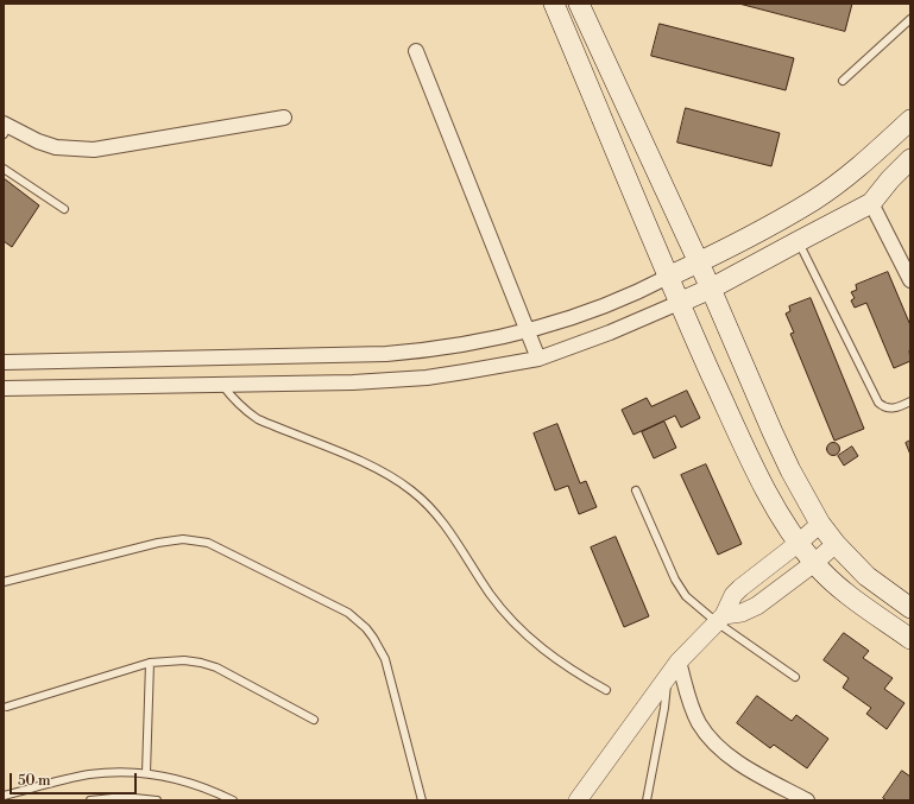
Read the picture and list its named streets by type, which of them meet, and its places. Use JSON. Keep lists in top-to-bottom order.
{
  "scale_bar": "50 m"
}
